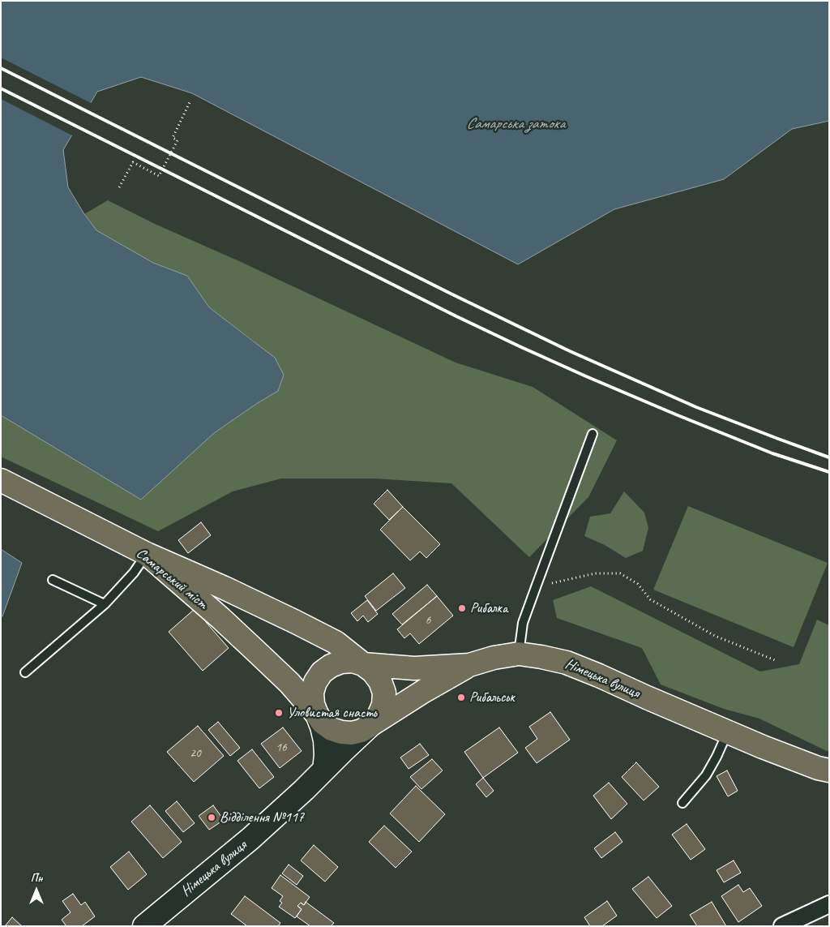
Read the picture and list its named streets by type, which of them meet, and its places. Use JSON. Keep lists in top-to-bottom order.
{
  "streets": {
    "main road": ["Самарський міст", "Німецька вулиця"]
  },
  "crossings": [
    ["Самарський міст", "Німецька вулиця"]
  ],
  "water": ["Самарська затока"],
  "places": [
    "Рибалка",
    "Рибальськ",
    "Уловистая снасть",
    "Відділення №117"
  ],
  "house_numbers": ["6", "16", "20"],
  "north": "top"
}
